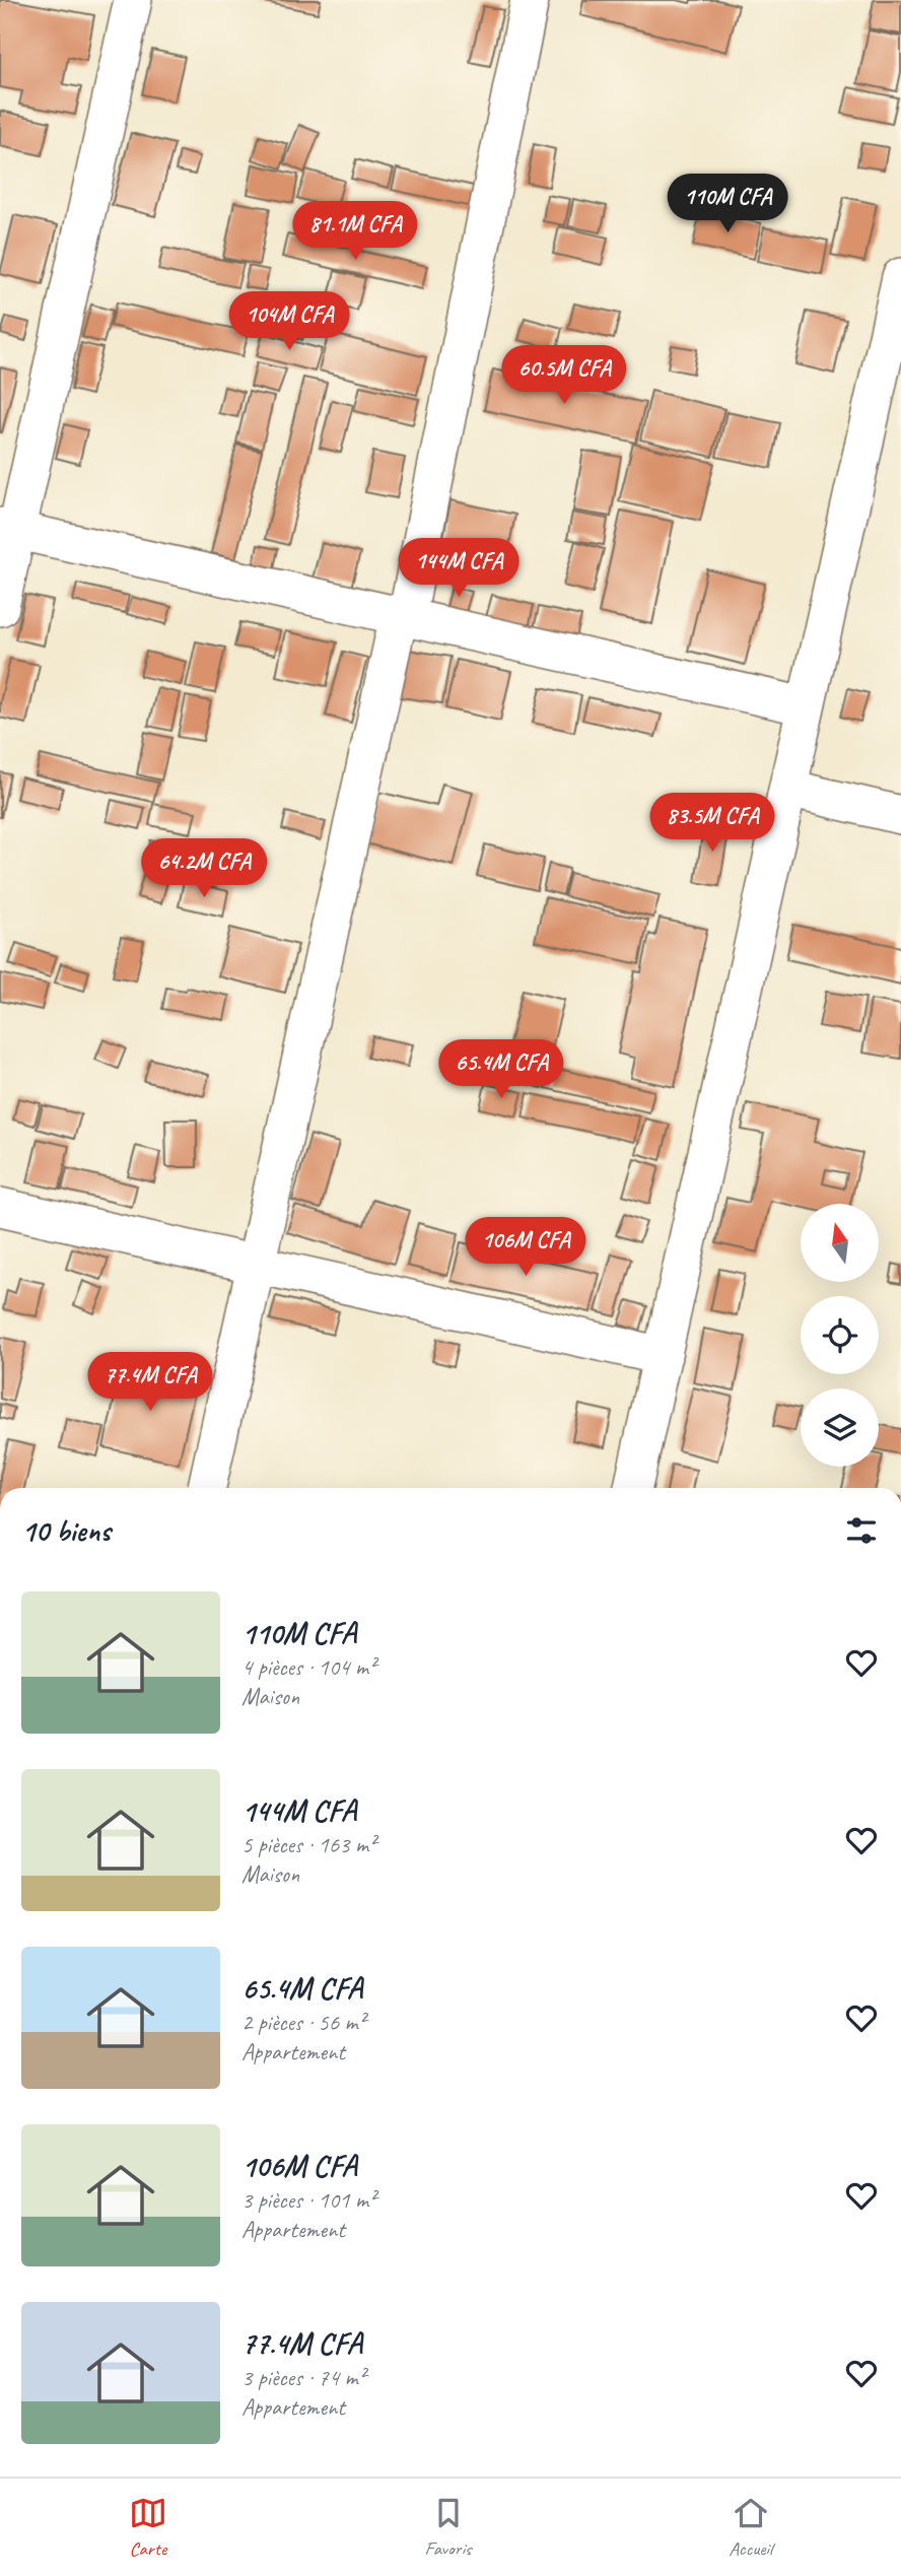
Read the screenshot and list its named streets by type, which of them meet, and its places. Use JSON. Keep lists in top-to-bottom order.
{
  "north": "top",
  "page": {
    "price": [
      "110M CFA",
      "81.1M CFA",
      "104M CFA",
      "60.5M CFA",
      "144M CFA",
      "83.5M CFA",
      "64.2M CFA",
      "65.4M CFA",
      "106M CFA",
      "77.4M CFA"
    ],
    "heading": "10 biens",
    "list": [
      {
        "name": "110M CFA",
        "note": "4 pièces · 104 m² · Maison"
      },
      {
        "name": "144M CFA",
        "note": "5 pièces · 163 m² · Maison"
      },
      {
        "name": "65.4M CFA",
        "note": "2 pièces · 56 m² · Appartement"
      },
      {
        "name": "106M CFA",
        "note": "3 pièces · 101 m² · Appartement"
      },
      {
        "name": "77.4M CFA",
        "note": "3 pièces · 74 m² · Appartement"
      }
    ],
    "tabs": ["Carte", "Favoris", "Accueil"]
  }
}
